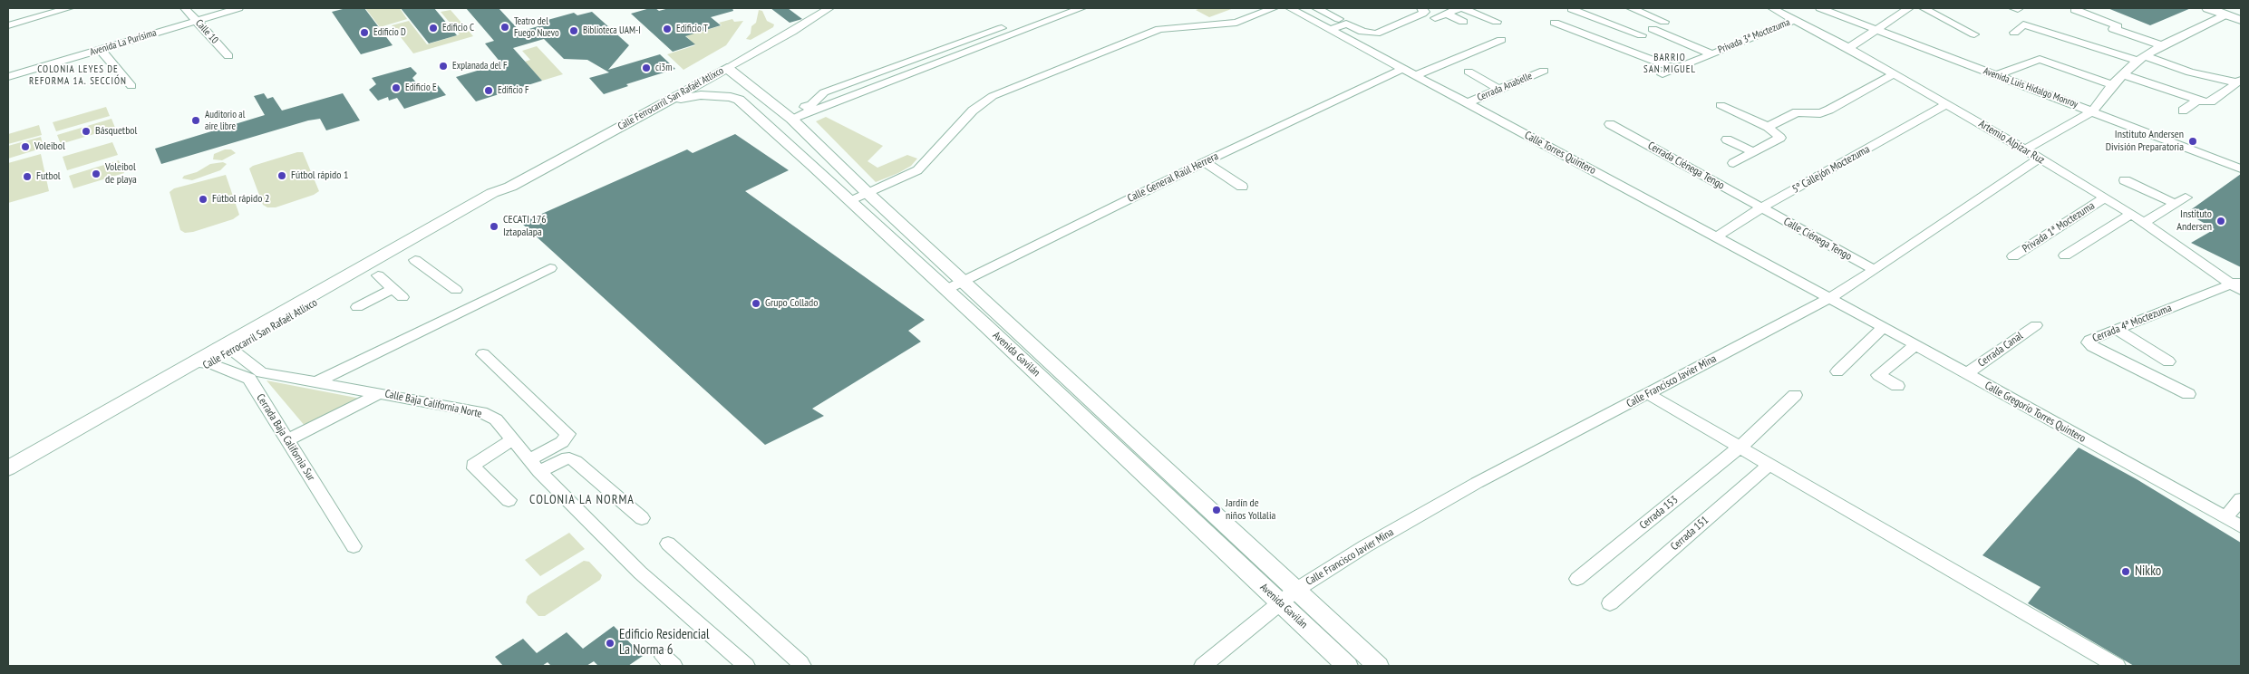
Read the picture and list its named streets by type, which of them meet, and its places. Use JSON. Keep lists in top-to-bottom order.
{
  "streets": {
    "main road": ["Calle Ferrocarril San Rafaél Atlixco", "Avenida Gavilán"],
    "street": [
      "Calle 10",
      "Privada 3ª Moctezuma",
      "Avenida La Purísima",
      "Cerrada Anabelle",
      "Avenida Luis Hidalgo Monroy",
      "Artemio Alpizar Ruz",
      "Calle Torres Quintero",
      "Cerrada Ciénega Tengo",
      "5º Callejón Moctezuma",
      "Calle General Raúl Herrera",
      "Privada 1ª Moctezuma",
      "Calle Ciénega Tengo",
      "Cerrada 4ª Moctezuma",
      "Cerrada Canal",
      "Calle Francisco Javier Mina",
      "Calle Baja California Norte",
      "Calle Gregorio Torres Quintero",
      "Cerrada Baja California Sur",
      "Cerrada 153",
      "Cerrada 151"
    ]
  },
  "crossings": [
    ["Calle 10", "Avenida La Purísima"],
    ["Privada 3ª Moctezuma", "Artemio Alpizar Ruz"],
    ["Cerrada Anabelle", "Calle Torres Quintero"],
    ["Calle Ferrocarril San Rafaél Atlixco", "Avenida Gavilán"],
    ["Calle Ferrocarril San Rafaél Atlixco", "Calle Baja California Norte"],
    ["Artemio Alpizar Ruz", "5º Callejón Moctezuma"],
    ["Artemio Alpizar Ruz", "Privada 1ª Moctezuma"],
    ["Artemio Alpizar Ruz", "Cerrada 4ª Moctezuma"],
    ["Artemio Alpizar Ruz", "Calle Francisco Javier Mina"],
    ["Calle Torres Quintero", "5º Callejón Moctezuma"],
    ["Calle Torres Quintero", "Calle General Raúl Herrera"],
    ["Calle Torres Quintero", "Calle Francisco Javier Mina"],
    ["Calle Torres Quintero", "Calle Gregorio Torres Quintero"],
    ["Cerrada Ciénega Tengo", "5º Callejón Moctezuma"],
    ["Cerrada Ciénega Tengo", "Calle Ciénega Tengo"],
    ["5º Callejón Moctezuma", "Calle Ciénega Tengo"],
    ["Calle General Raúl Herrera", "Avenida Gavilán"],
    ["Calle Ciénega Tengo", "Calle Francisco Javier Mina"],
    ["Cerrada Canal", "Calle Gregorio Torres Quintero"],
    ["Avenida Gavilán", "Calle Francisco Javier Mina"],
    ["Calle Francisco Javier Mina", "Calle Gregorio Torres Quintero"],
    ["Calle Baja California Norte", "Cerrada Baja California Sur"]
  ],
  "districts": ["BARRIO SAN MIGUEL", "COLONIA LEYES DE REFORMA 1A. SECCIÓN", "COLONIA LA NORMA"],
  "places": [
    "Teatro del Fuego Nuevo",
    "Edificio C",
    "Edificio T",
    "Biblioteca UAM-I",
    "Edificio D",
    "Explanada del F",
    "ci3m",
    "Edificio E",
    "Edificio F",
    "Auditorio al aire libre",
    "Básquetbol",
    "Instituto Andersen División Preparatoria",
    "Voleibol",
    "Voleibol de playa",
    "Fútbol rápido 1",
    "Futbol",
    "Fútbol rápido 2",
    "Instituto Andersen",
    "CECATI 176 Iztapalapa",
    "Grupo Collado",
    "Jardín de niños Yollalia",
    "Nikko",
    "Edificio Residencial La Norma 6"
  ]
}
